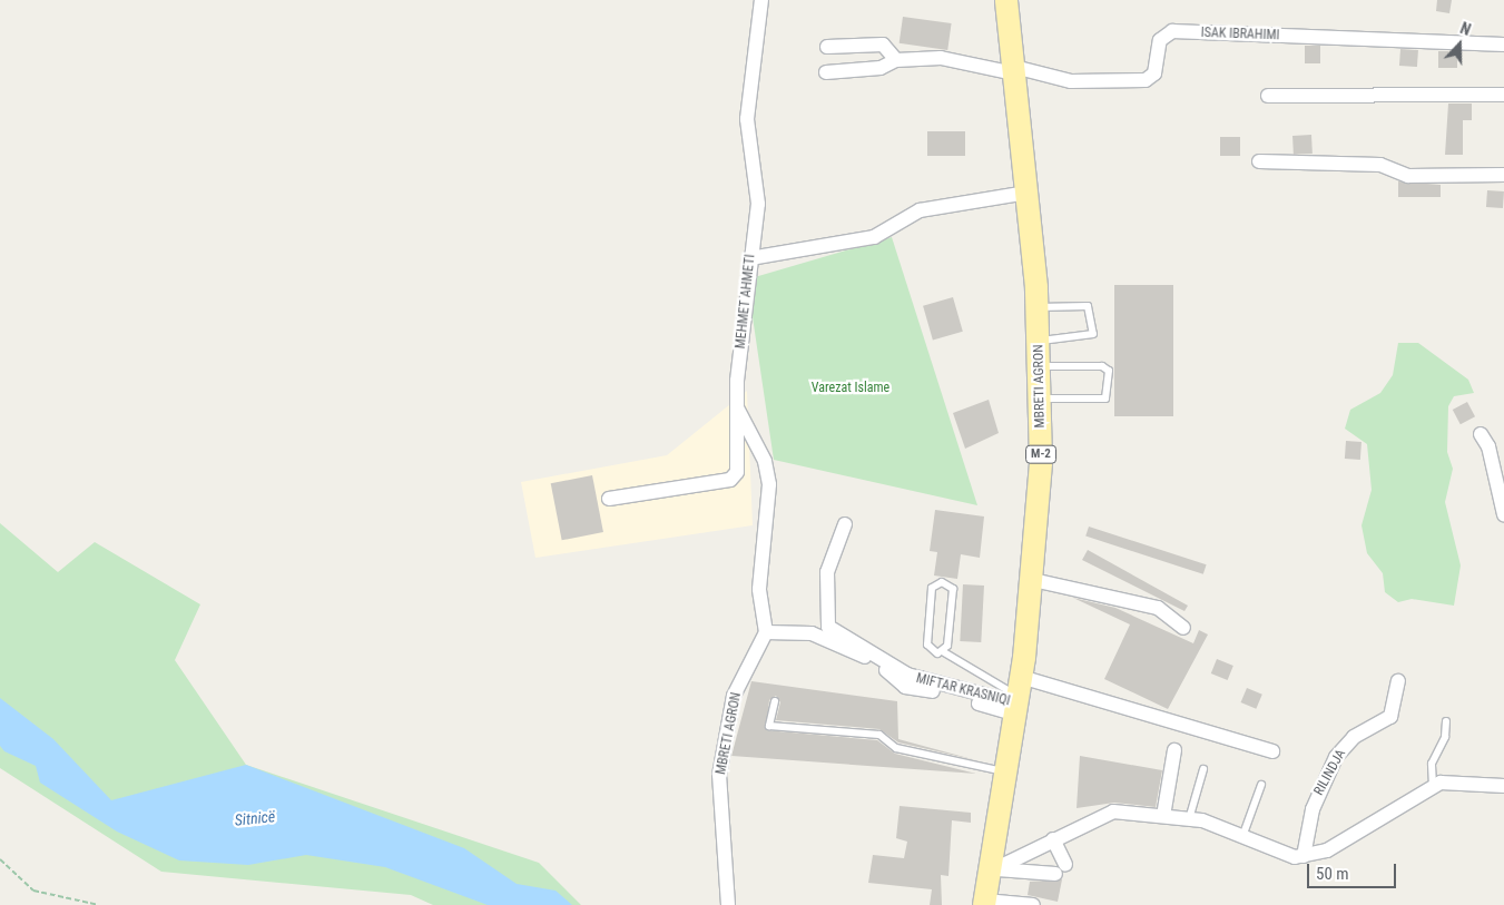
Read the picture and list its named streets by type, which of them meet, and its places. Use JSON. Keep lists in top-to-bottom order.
{
  "streets": {
    "main road": ["MBRETI AGRON", "M-2"],
    "street": [
      "ISAK IBRAHIMI",
      "MEHMET AHMETI",
      "MIFTAR KRASNIQI",
      "RILINDJA"
    ]
  },
  "crossings": [
    ["ISAK IBRAHIMI", "MBRETI AGRON"],
    ["MBRETI AGRON", "MIFTAR KRASNIQI"]
  ],
  "water": ["Sitnicë"],
  "parks": ["Varezat Islame"],
  "scale_bar": "50 m",
  "north": "top"
}
